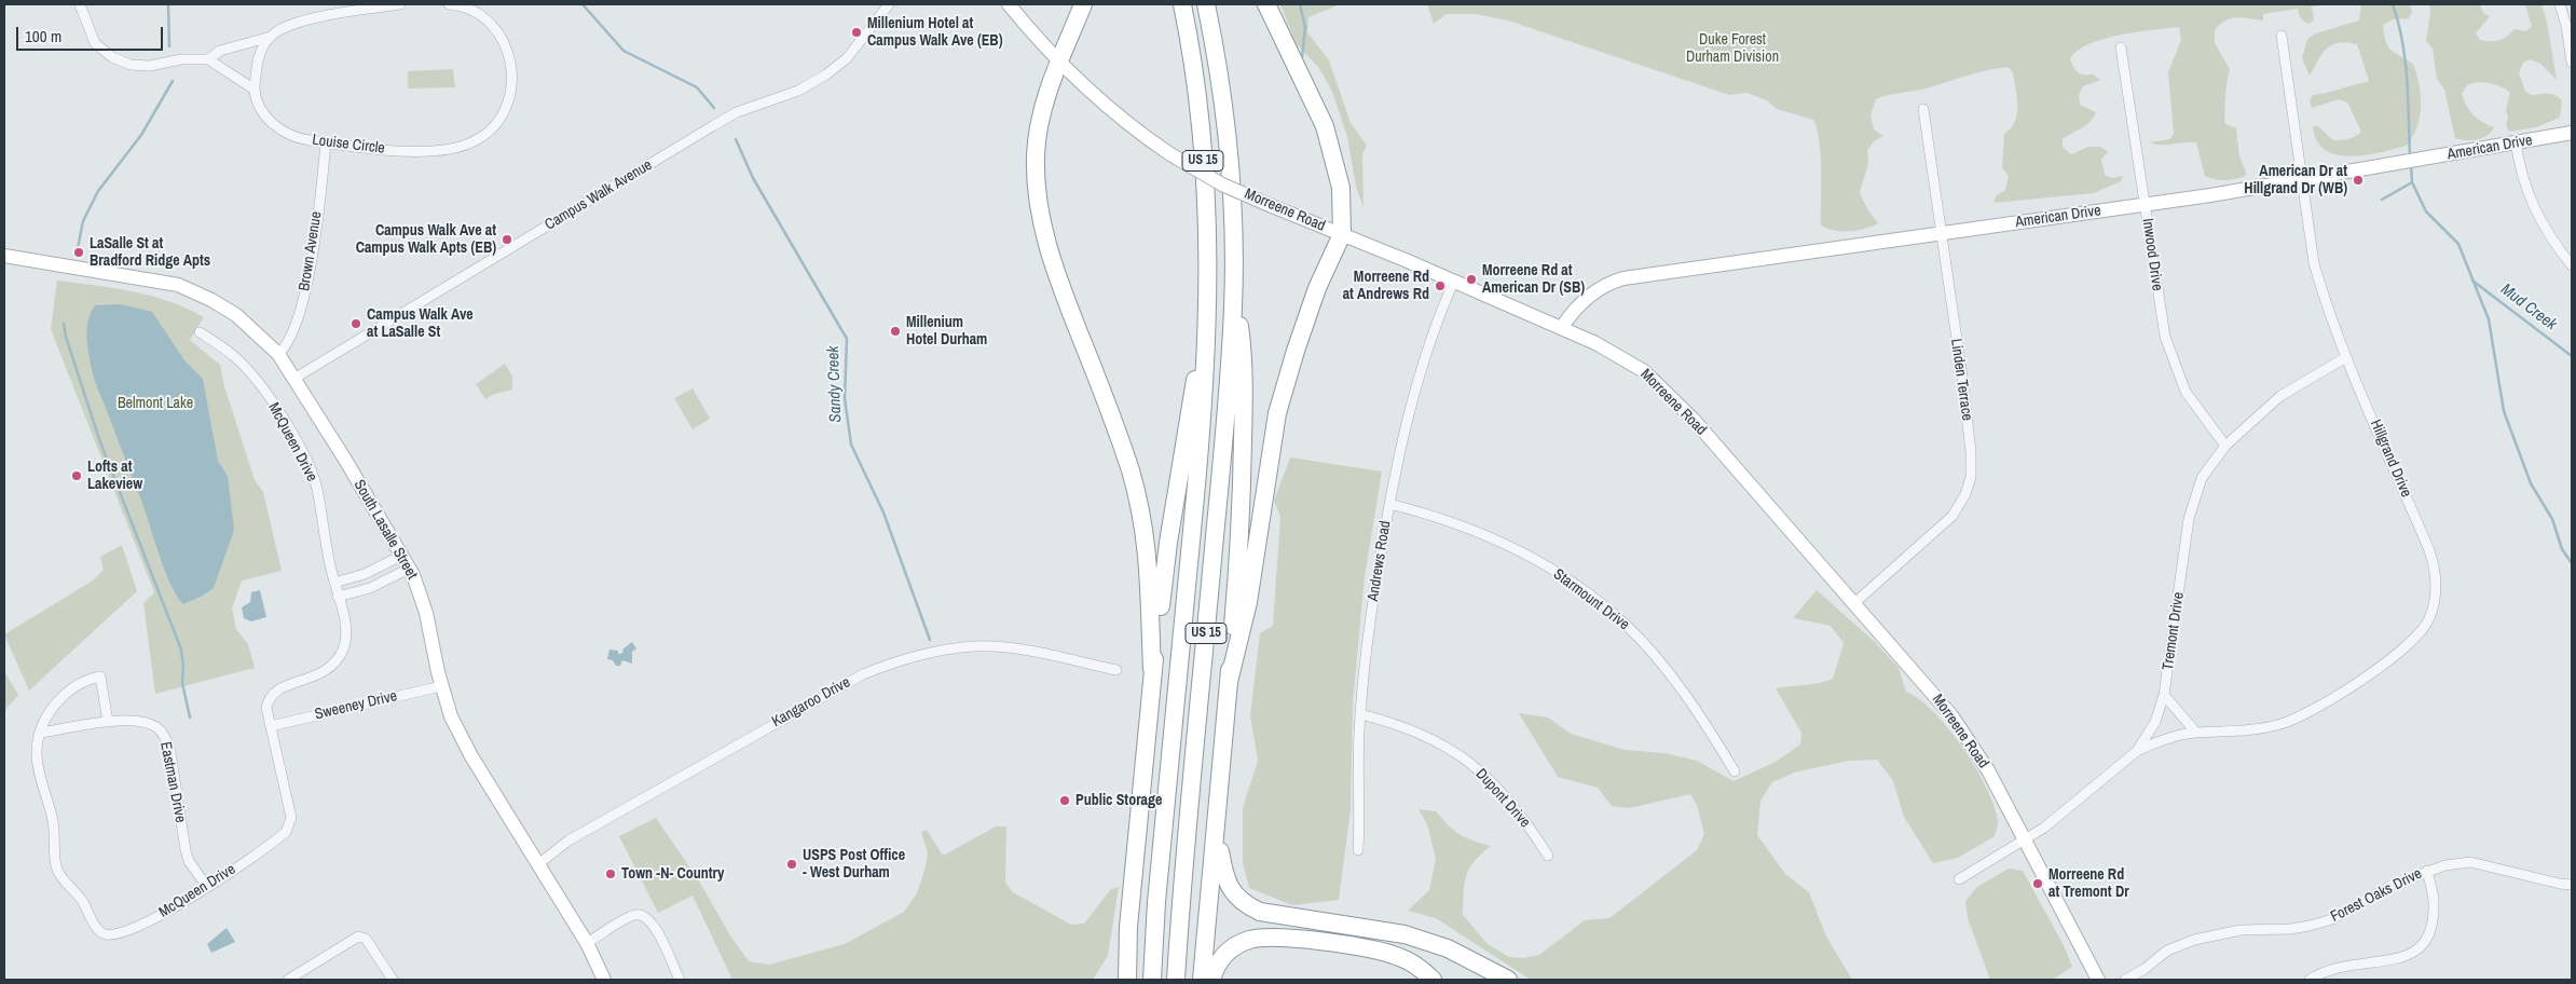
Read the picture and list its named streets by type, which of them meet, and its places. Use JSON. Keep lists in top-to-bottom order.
{
  "streets": {
    "highway": ["US 15"],
    "street": [
      "Louise Circle",
      "American Drive",
      "Campus Walk Avenue",
      "Morreene Road",
      "Brown Avenue",
      "Inwood Drive",
      "Linden Terrace",
      "McQueen Drive",
      "Hillgrand Drive",
      "South Lasalle Street",
      "Andrews Road",
      "Starmount Drive",
      "Tremont Drive",
      "Kangaroo Drive",
      "Sweeney Drive",
      "Eastman Drive",
      "Dupont Drive",
      "Forest Oaks Drive"
    ]
  },
  "crossings": [
    ["Louise Circle", "Brown Avenue"],
    ["American Drive", "Morreene Road"],
    ["American Drive", "Inwood Drive"],
    ["American Drive", "Linden Terrace"],
    ["American Drive", "Hillgrand Drive"],
    ["Campus Walk Avenue", "South Lasalle Street"],
    ["Morreene Road", "Linden Terrace"],
    ["Morreene Road", "Andrews Road"],
    ["Morreene Road", "Tremont Drive"],
    ["Brown Avenue", "South Lasalle Street"],
    ["Inwood Drive", "Tremont Drive"],
    ["McQueen Drive", "Sweeney Drive"],
    ["McQueen Drive", "Eastman Drive"],
    ["Hillgrand Drive", "Tremont Drive"],
    ["South Lasalle Street", "Kangaroo Drive"],
    ["South Lasalle Street", "Sweeney Drive"],
    ["Andrews Road", "Starmount Drive"],
    ["Andrews Road", "Dupont Drive"]
  ],
  "water": ["Mud Creek", "Sandy Creek"],
  "parks": ["Duke Forest Durham Division", "Belmont Lake"],
  "places": [
    "Millenium Hotel at Campus Walk Ave (EB)",
    "American Dr at Hillgrand Dr (WB)",
    "Campus Walk Ave at Campus Walk Apts (EB)",
    "LaSalle St at Bradford Ridge Apts",
    "Morreene Rd at American Dr (SB)",
    "Morreene Rd at Andrews Rd",
    "Campus Walk Ave at LaSalle St",
    "Millenium Hotel Durham",
    "Lofts at Lakeview",
    "Public Storage",
    "USPS Post Office - West Durham",
    "Town -N- Country",
    "Morreene Rd at Tremont Dr"
  ],
  "scale_bar": "100 m"
}
